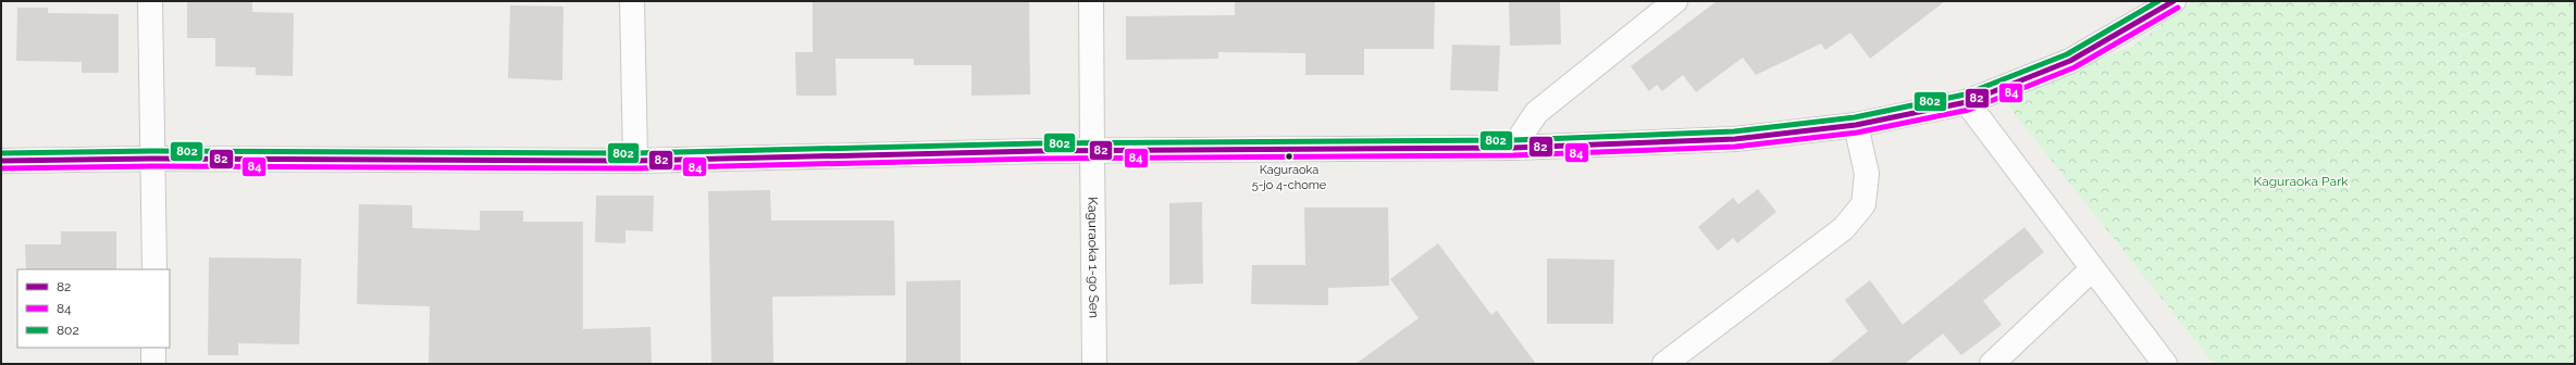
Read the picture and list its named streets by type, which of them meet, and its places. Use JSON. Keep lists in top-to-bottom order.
{
  "streets": {
    "street": ["Kaguraoka 1-go Sen"]
  },
  "parks": ["Kaguraoka Park"],
  "places": ["Kaguraoka 5-jo 4-chome"],
  "lines": ["transit line 82", "transit line 802", "transit line 84"],
  "legend": ["82", "84", "802"]
}
